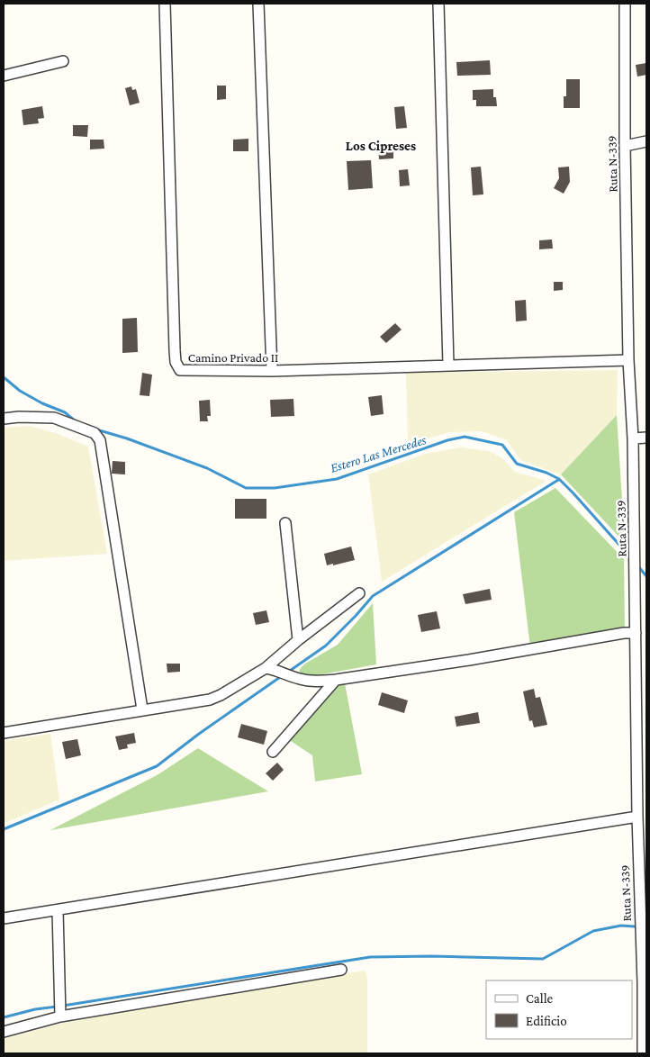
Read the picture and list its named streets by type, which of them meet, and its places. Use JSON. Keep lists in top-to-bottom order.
{
  "streets": {
    "street": ["Ruta N-339", "Camino Privado II"]
  },
  "crossings": [
    ["Ruta N-339", "Camino Privado II"]
  ],
  "districts": ["Los Cipreses"],
  "water": ["Estero Las Mercedes"],
  "legend": ["Calle", "Edificio"]
}
